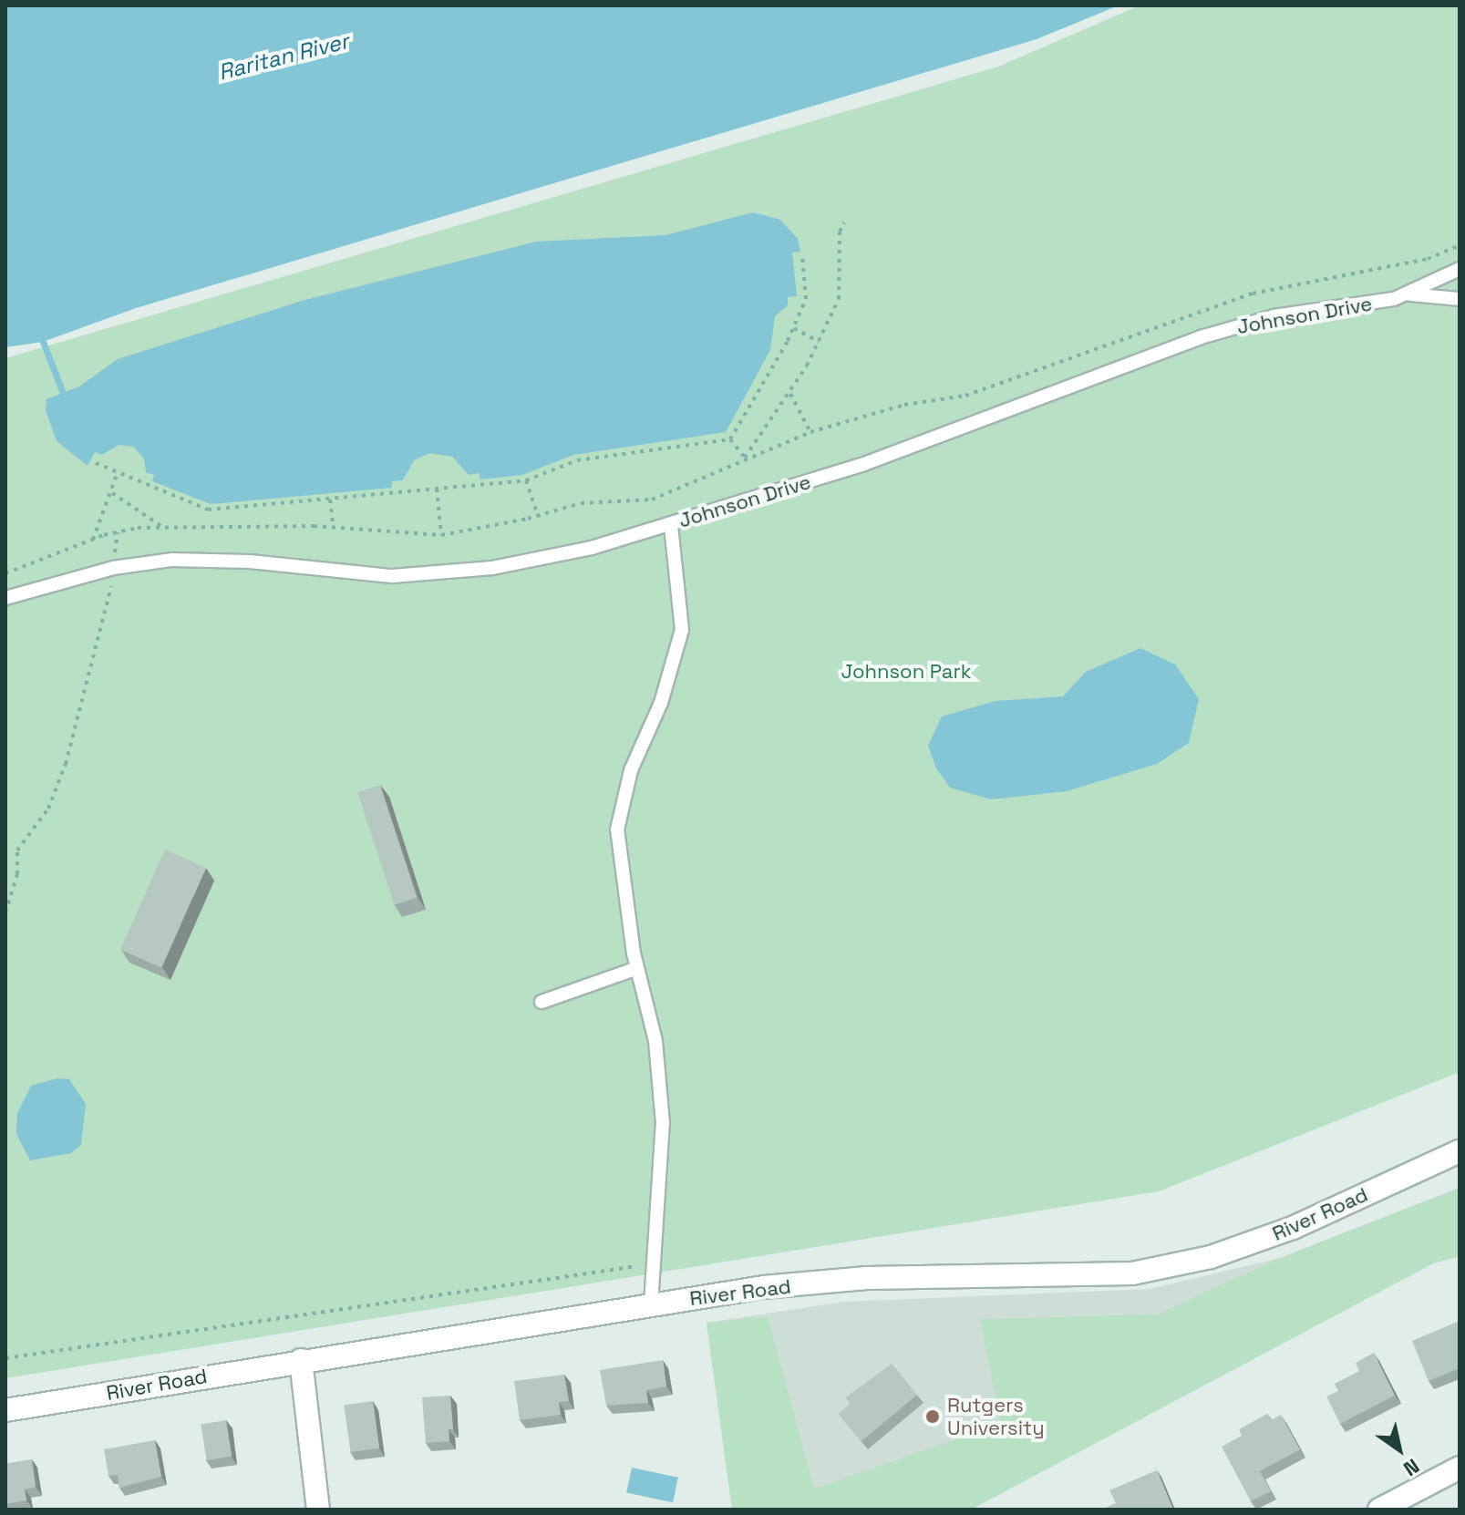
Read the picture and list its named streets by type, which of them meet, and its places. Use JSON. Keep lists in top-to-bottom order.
{
  "streets": {
    "street": ["River Road"],
    "lane": ["Johnson Drive"]
  },
  "water": ["Raritan River"],
  "parks": ["Johnson Park"],
  "places": ["Rutgers University"],
  "north": "bottom right"
}
